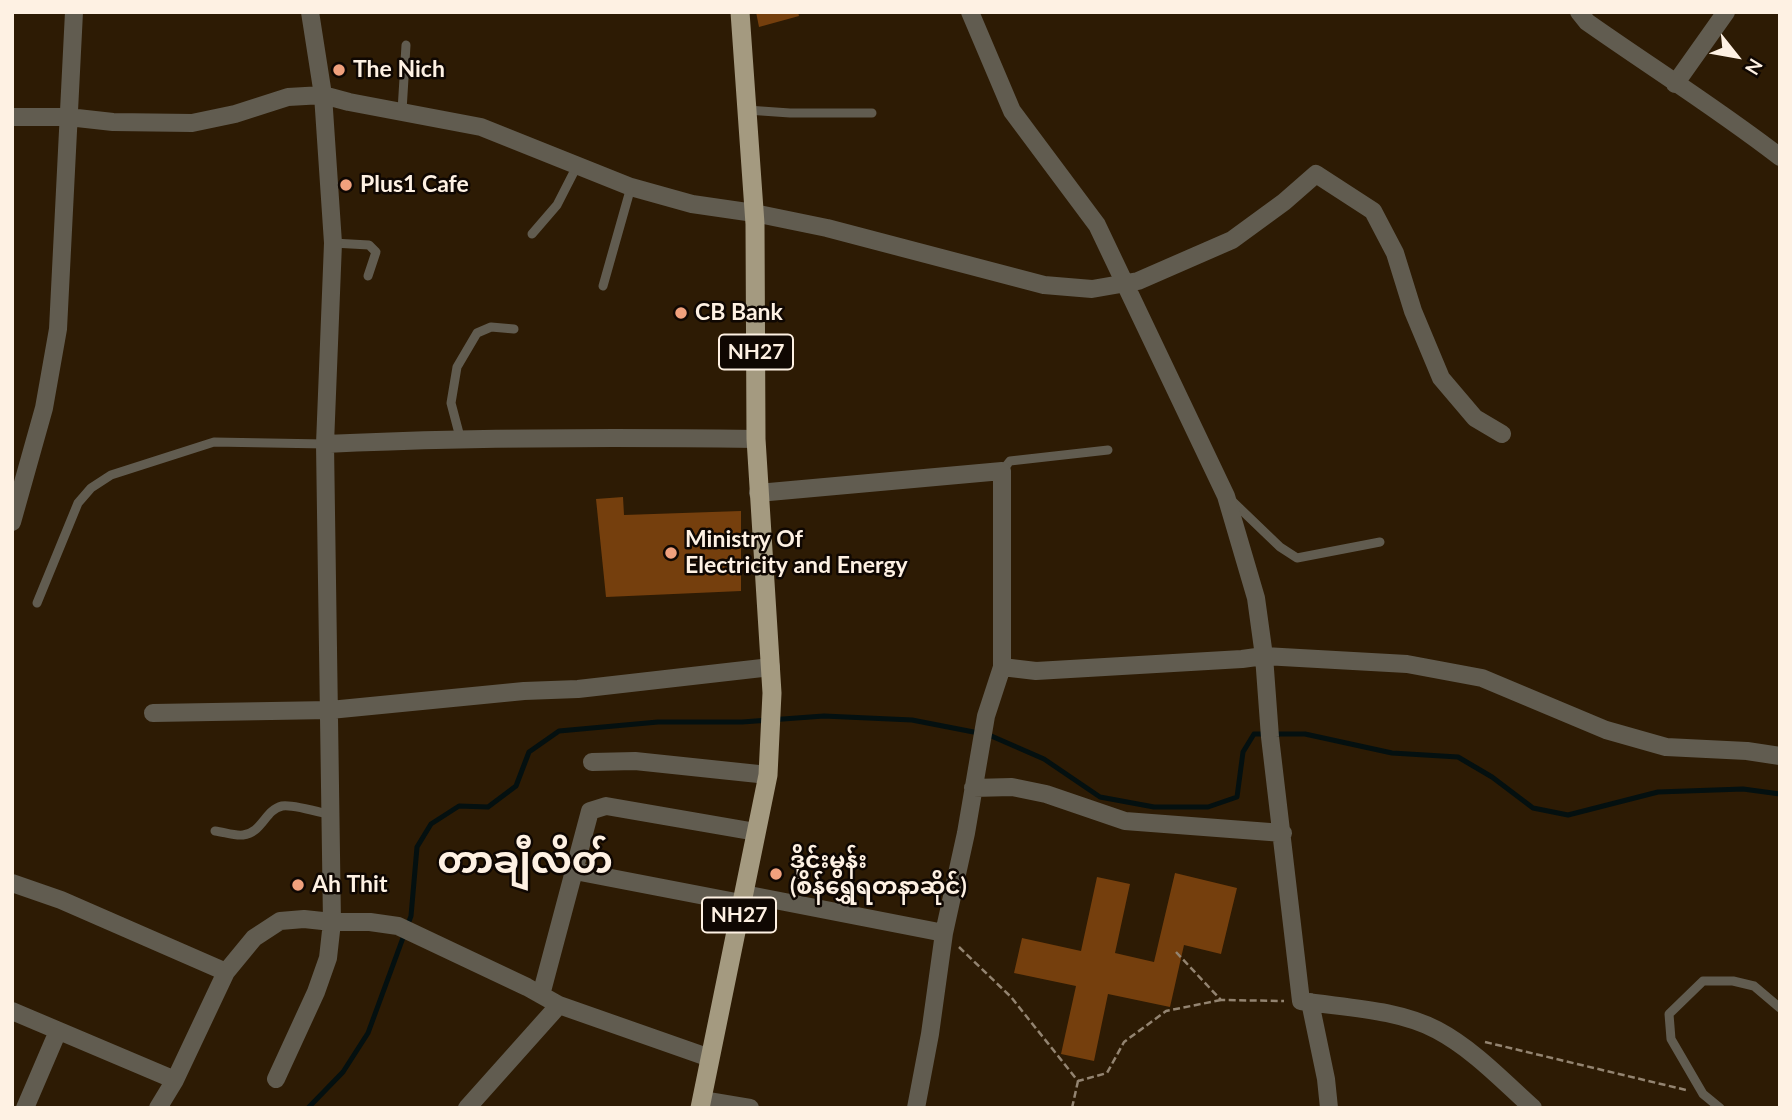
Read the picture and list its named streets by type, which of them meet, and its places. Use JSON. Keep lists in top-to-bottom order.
{
  "streets": {
    "main road": ["NH27"]
  },
  "districts": ["တာချီလိတ်"],
  "places": [
    "The Nich",
    "Plus1 Cafe",
    "CB Bank",
    "Ministry Of Electricity and Energy",
    "ဒိုင်းမွန်း (စိန်ရွှေရတနာဆိုင်)",
    "Ah Thit"
  ],
  "north": "bottom right"
}
